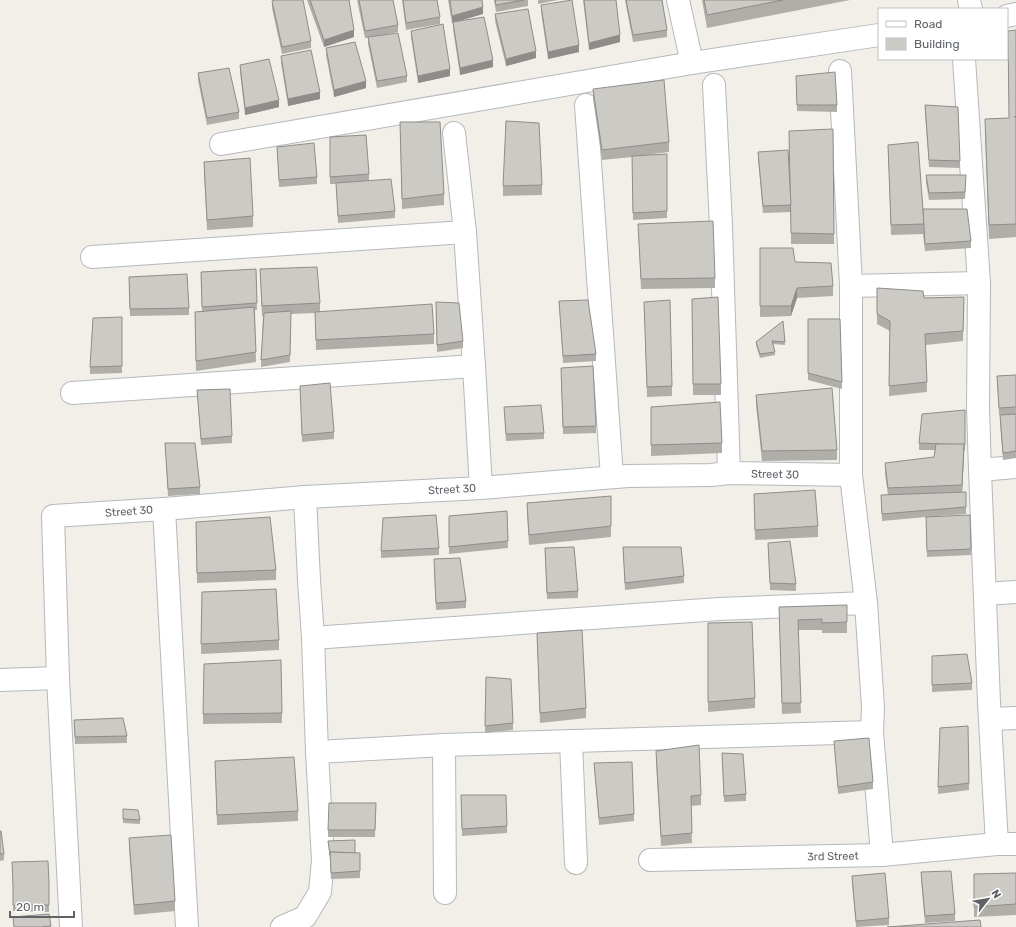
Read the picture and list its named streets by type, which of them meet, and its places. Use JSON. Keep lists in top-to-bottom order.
{
  "streets": {
    "street": ["Street 30", "3rd Street"]
  },
  "legend": ["Road", "Building"],
  "scale_bar": "20 m",
  "north": "top right"
}
